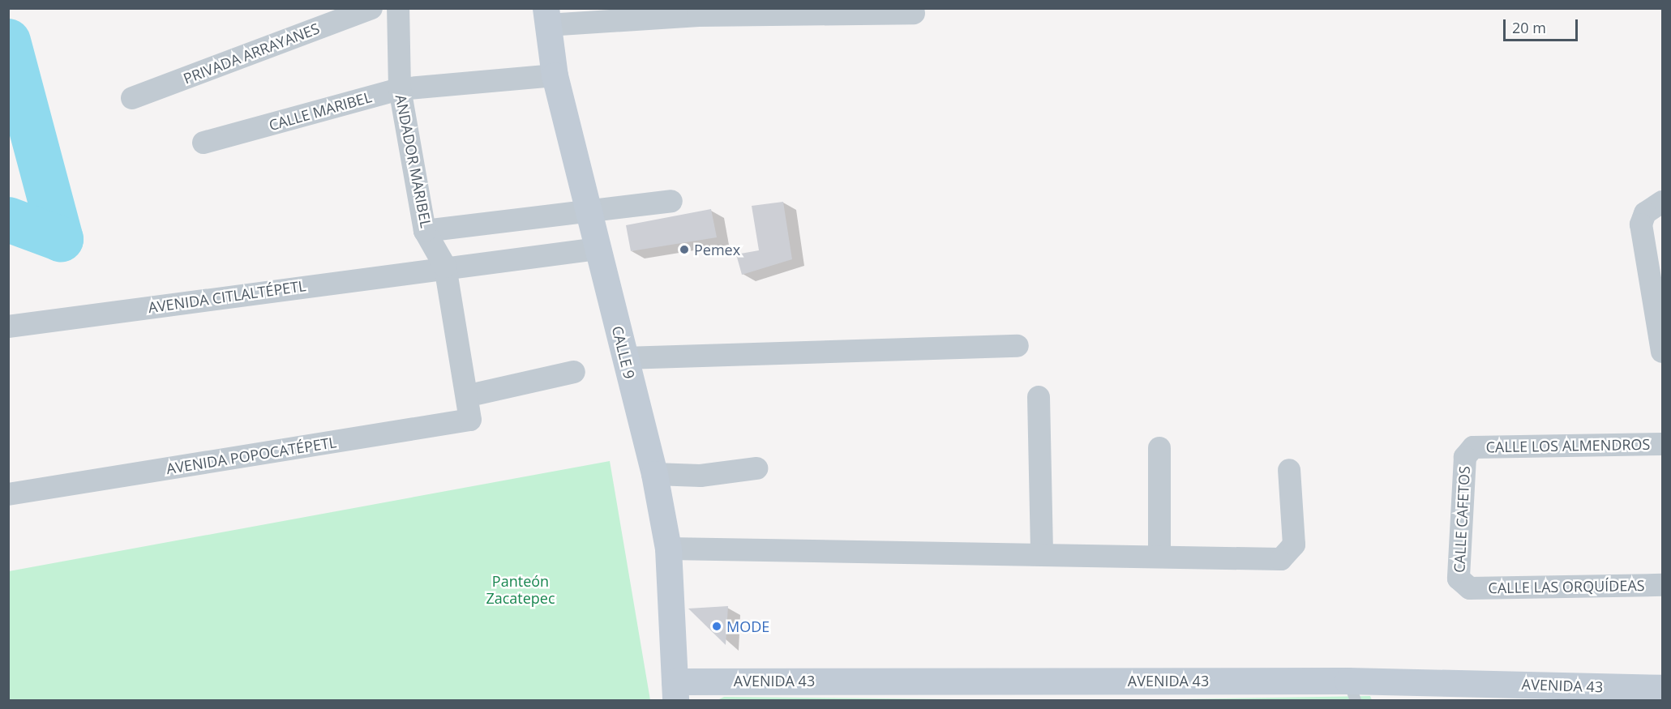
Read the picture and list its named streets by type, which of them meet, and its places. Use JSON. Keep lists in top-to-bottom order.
{
  "streets": {
    "street": [
      "PRIVADA ARRAYANES",
      "CALLE MARIBEL",
      "ANDADOR MARIBEL",
      "AVENIDA CITLALTÉPETL",
      "CALLE 9",
      "CALLE LOS ALMENDROS",
      "AVENIDA POPOCATÉPETL",
      "CALLE CAFETOS",
      "CALLE LAS ORQUÍDEAS",
      "AVENIDA 43"
    ]
  },
  "crossings": [
    ["CALLE MARIBEL", "ANDADOR MARIBEL"],
    ["CALLE MARIBEL", "CALLE 9"],
    ["ANDADOR MARIBEL", "AVENIDA CITLALTÉPETL"],
    ["ANDADOR MARIBEL", "AVENIDA POPOCATÉPETL"],
    ["AVENIDA CITLALTÉPETL", "CALLE 9"],
    ["CALLE 9", "AVENIDA 43"],
    ["CALLE LOS ALMENDROS", "CALLE CAFETOS"],
    ["CALLE CAFETOS", "CALLE LAS ORQUÍDEAS"]
  ],
  "parks": ["Panteón Zacatepec"],
  "places": ["Pemex", "MODE"],
  "scale_bar": "20 m"
}
